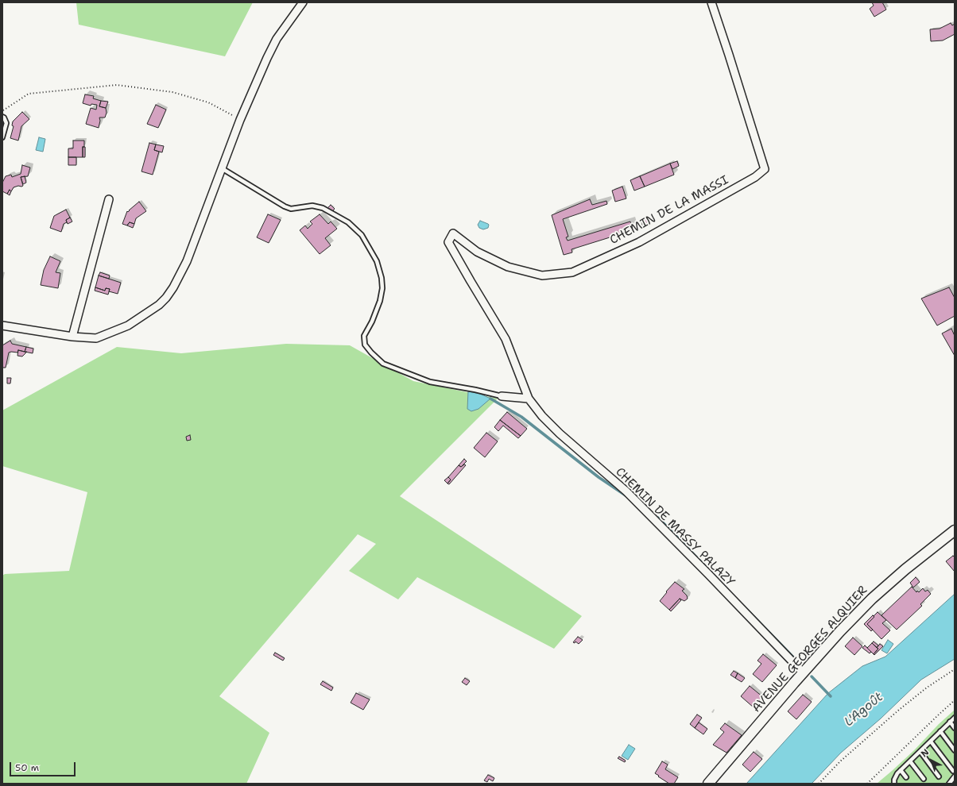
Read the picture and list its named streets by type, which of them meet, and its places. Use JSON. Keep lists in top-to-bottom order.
{
  "streets": {
    "main road": ["AVENUE GEORGES ALQUIER"],
    "street": ["CHEMIN DE LA MASSI", "CHEMIN DE MASSY PALAZY"]
  },
  "crossings": [
    ["CHEMIN DE LA MASSI", "CHEMIN DE MASSY PALAZY"],
    ["CHEMIN DE MASSY PALAZY", "AVENUE GEORGES ALQUIER"]
  ],
  "water": ["L'Agoût"],
  "scale_bar": "50 m",
  "north": "top left"
}
